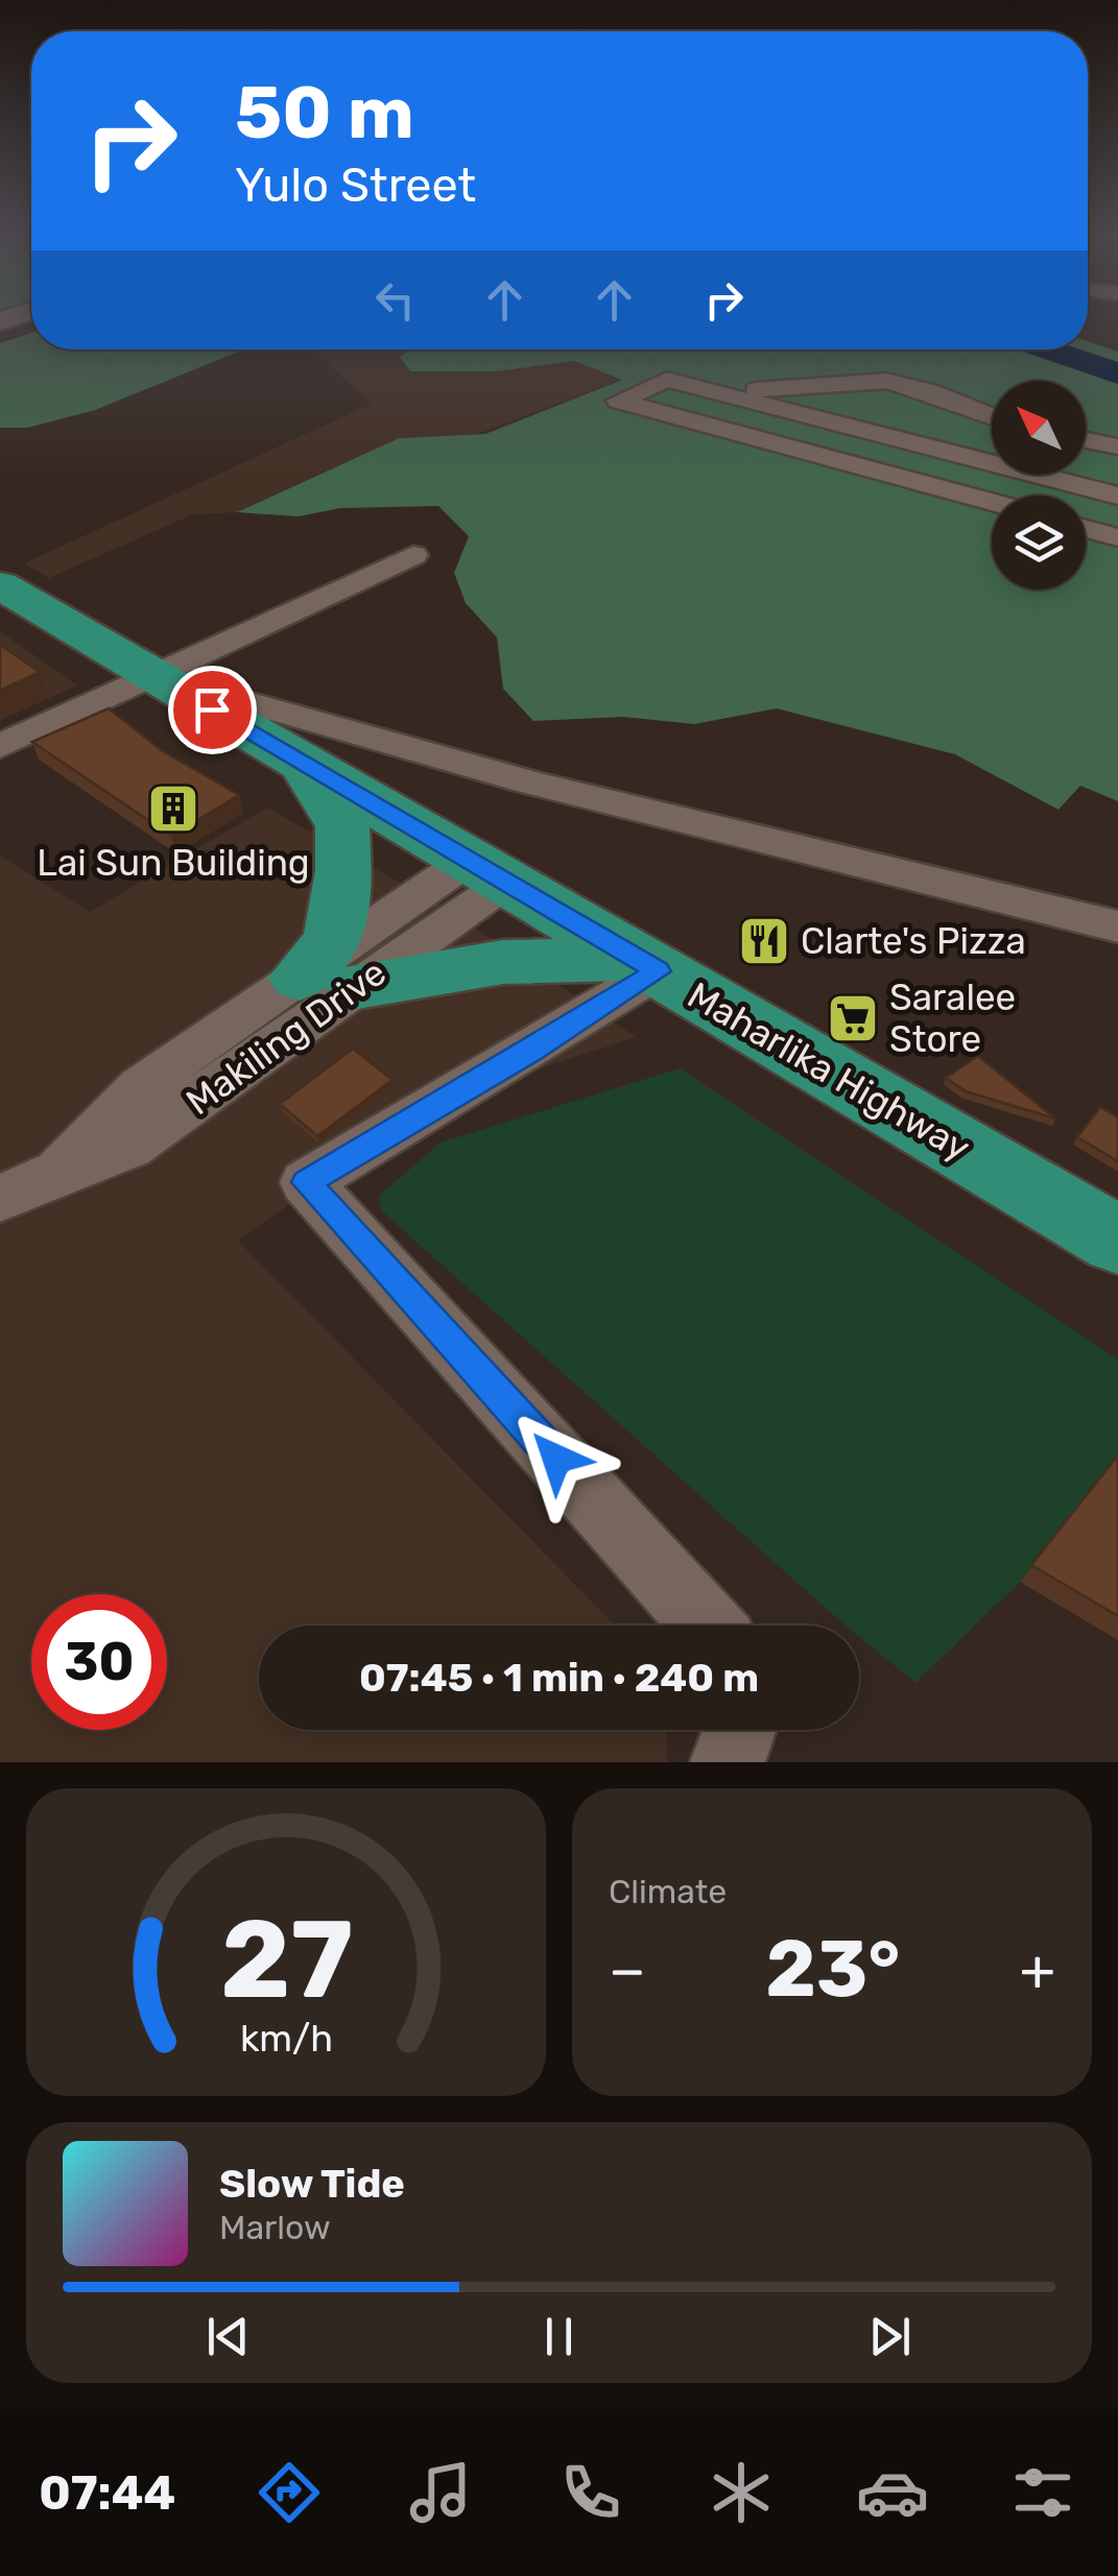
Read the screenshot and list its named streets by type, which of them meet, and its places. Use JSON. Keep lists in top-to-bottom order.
{
  "streets": {
    "highway": ["Maharlika Highway"],
    "street": ["Makiling Drive"]
  },
  "crossings": [
    ["Makiling Drive", "Maharlika Highway"]
  ],
  "places": {
    "building": ["Lai Sun Building"],
    "restaurant": ["Clarte's Pizza"],
    "supermarket": ["Saralee Store"]
  },
  "north": "top left",
  "page": {
    "turn": ["50 m", "Yulo Street"],
    "limit": "30",
    "trip": "07:45 · 1 min · 240 m",
    "tile": "Climate",
    "heat": ["−", "23°", "+"],
    "song": ["Slow Tide", "Marlow"],
    "tabs": "07:44",
    "gauge": ["27", "km/h"]
  }
}
